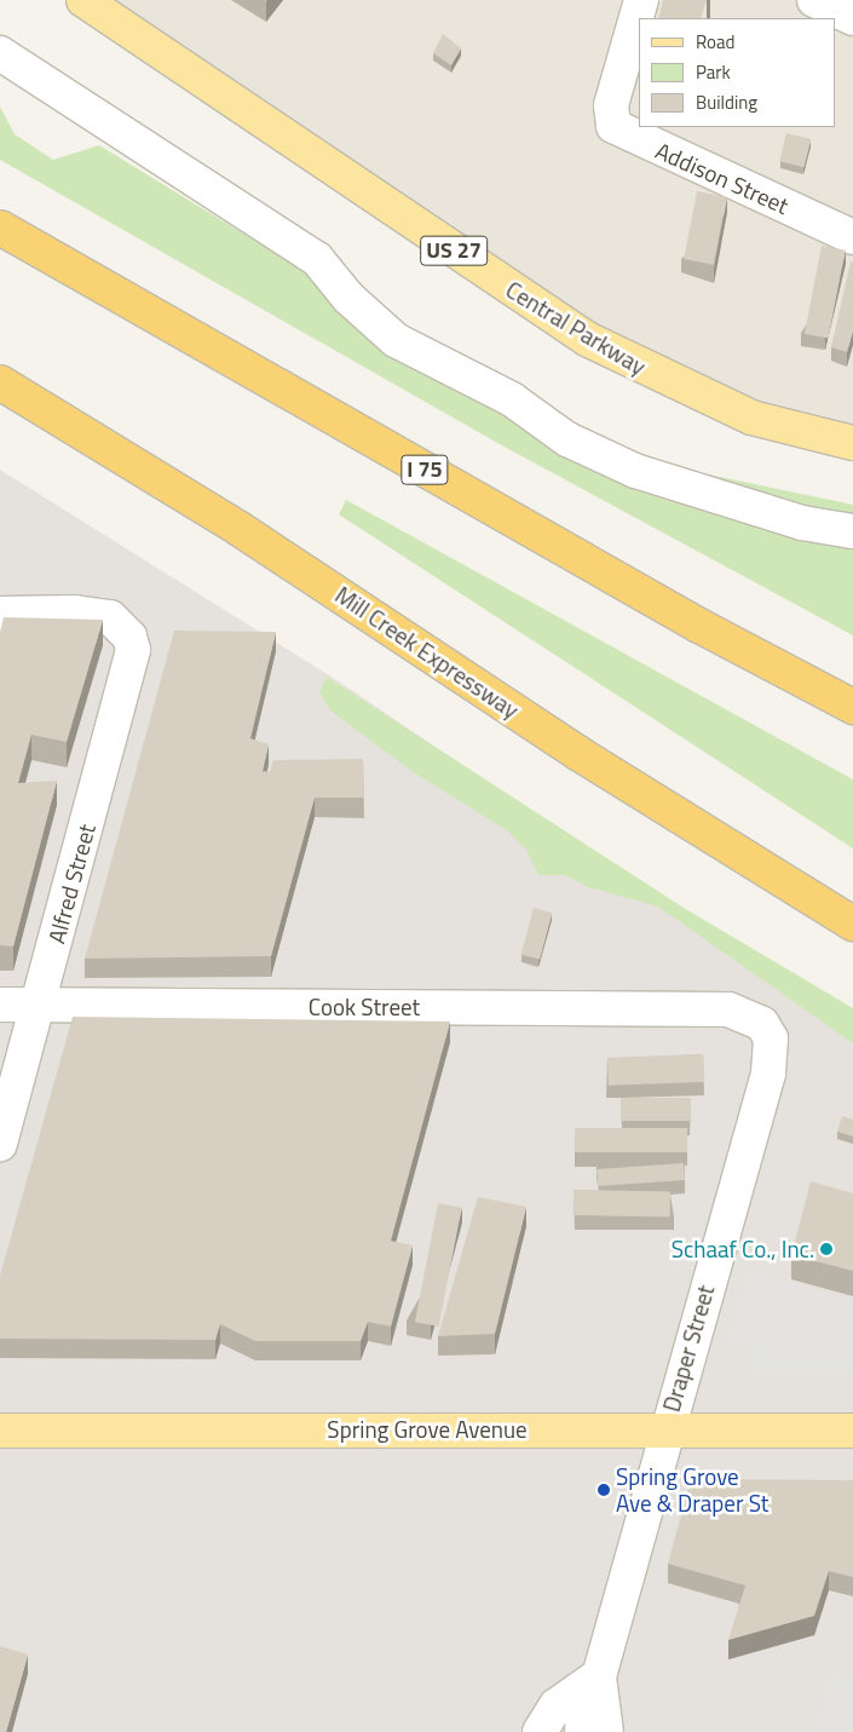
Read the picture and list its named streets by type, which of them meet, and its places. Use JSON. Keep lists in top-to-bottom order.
{
  "streets": {
    "highway": ["I 75", "Mill Creek Expressway"],
    "main road": ["US 27", "Central Parkway", "Spring Grove Avenue"],
    "street": [
      "Addison Street",
      "Alfred Street",
      "Cook Street",
      "Draper Street"
    ]
  },
  "crossings": [
    ["Alfred Street", "Cook Street"],
    ["Cook Street", "Draper Street"],
    ["Draper Street", "Spring Grove Avenue"]
  ],
  "places": ["Schaaf Co., Inc.", "Spring Grove Ave & Draper St"],
  "legend": ["Road", "Park", "Building"]
}
